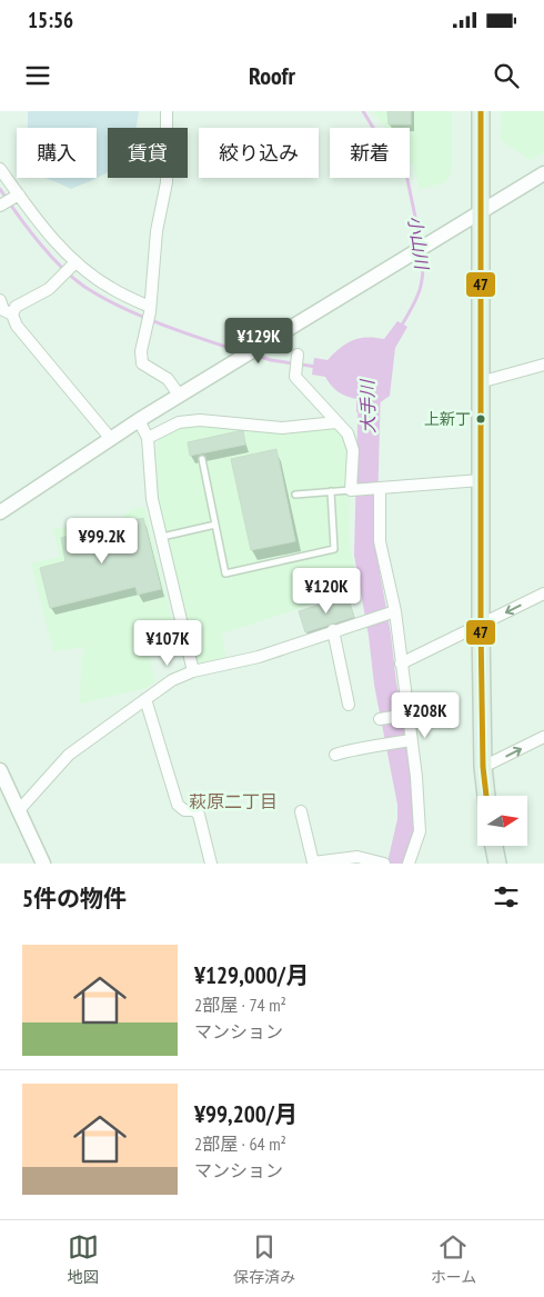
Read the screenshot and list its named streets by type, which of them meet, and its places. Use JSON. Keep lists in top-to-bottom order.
{
  "districts": ["萩原二丁目"],
  "water": ["小山川", "大手川"],
  "places": ["上新丁"],
  "lines": ["transit line 47"],
  "north": "right",
  "page": {
    "status": "15:56",
    "header": "Roofr",
    "chip": [
      "購入",
      "賃貸",
      "絞り込み",
      "新着"
    ],
    "price": [
      "¥129K",
      "¥99.2K",
      "¥120K",
      "¥107K",
      "¥208K"
    ],
    "heading": "5件の物件",
    "list": [
      {
        "name": "¥129,000/月",
        "note": "2部屋 · 74 m² · マンション"
      },
      {
        "name": "¥99,200/月",
        "note": "2部屋 · 64 m² · マンション"
      }
    ],
    "tabs": ["地図", "保存済み", "ホーム"]
  }
}
